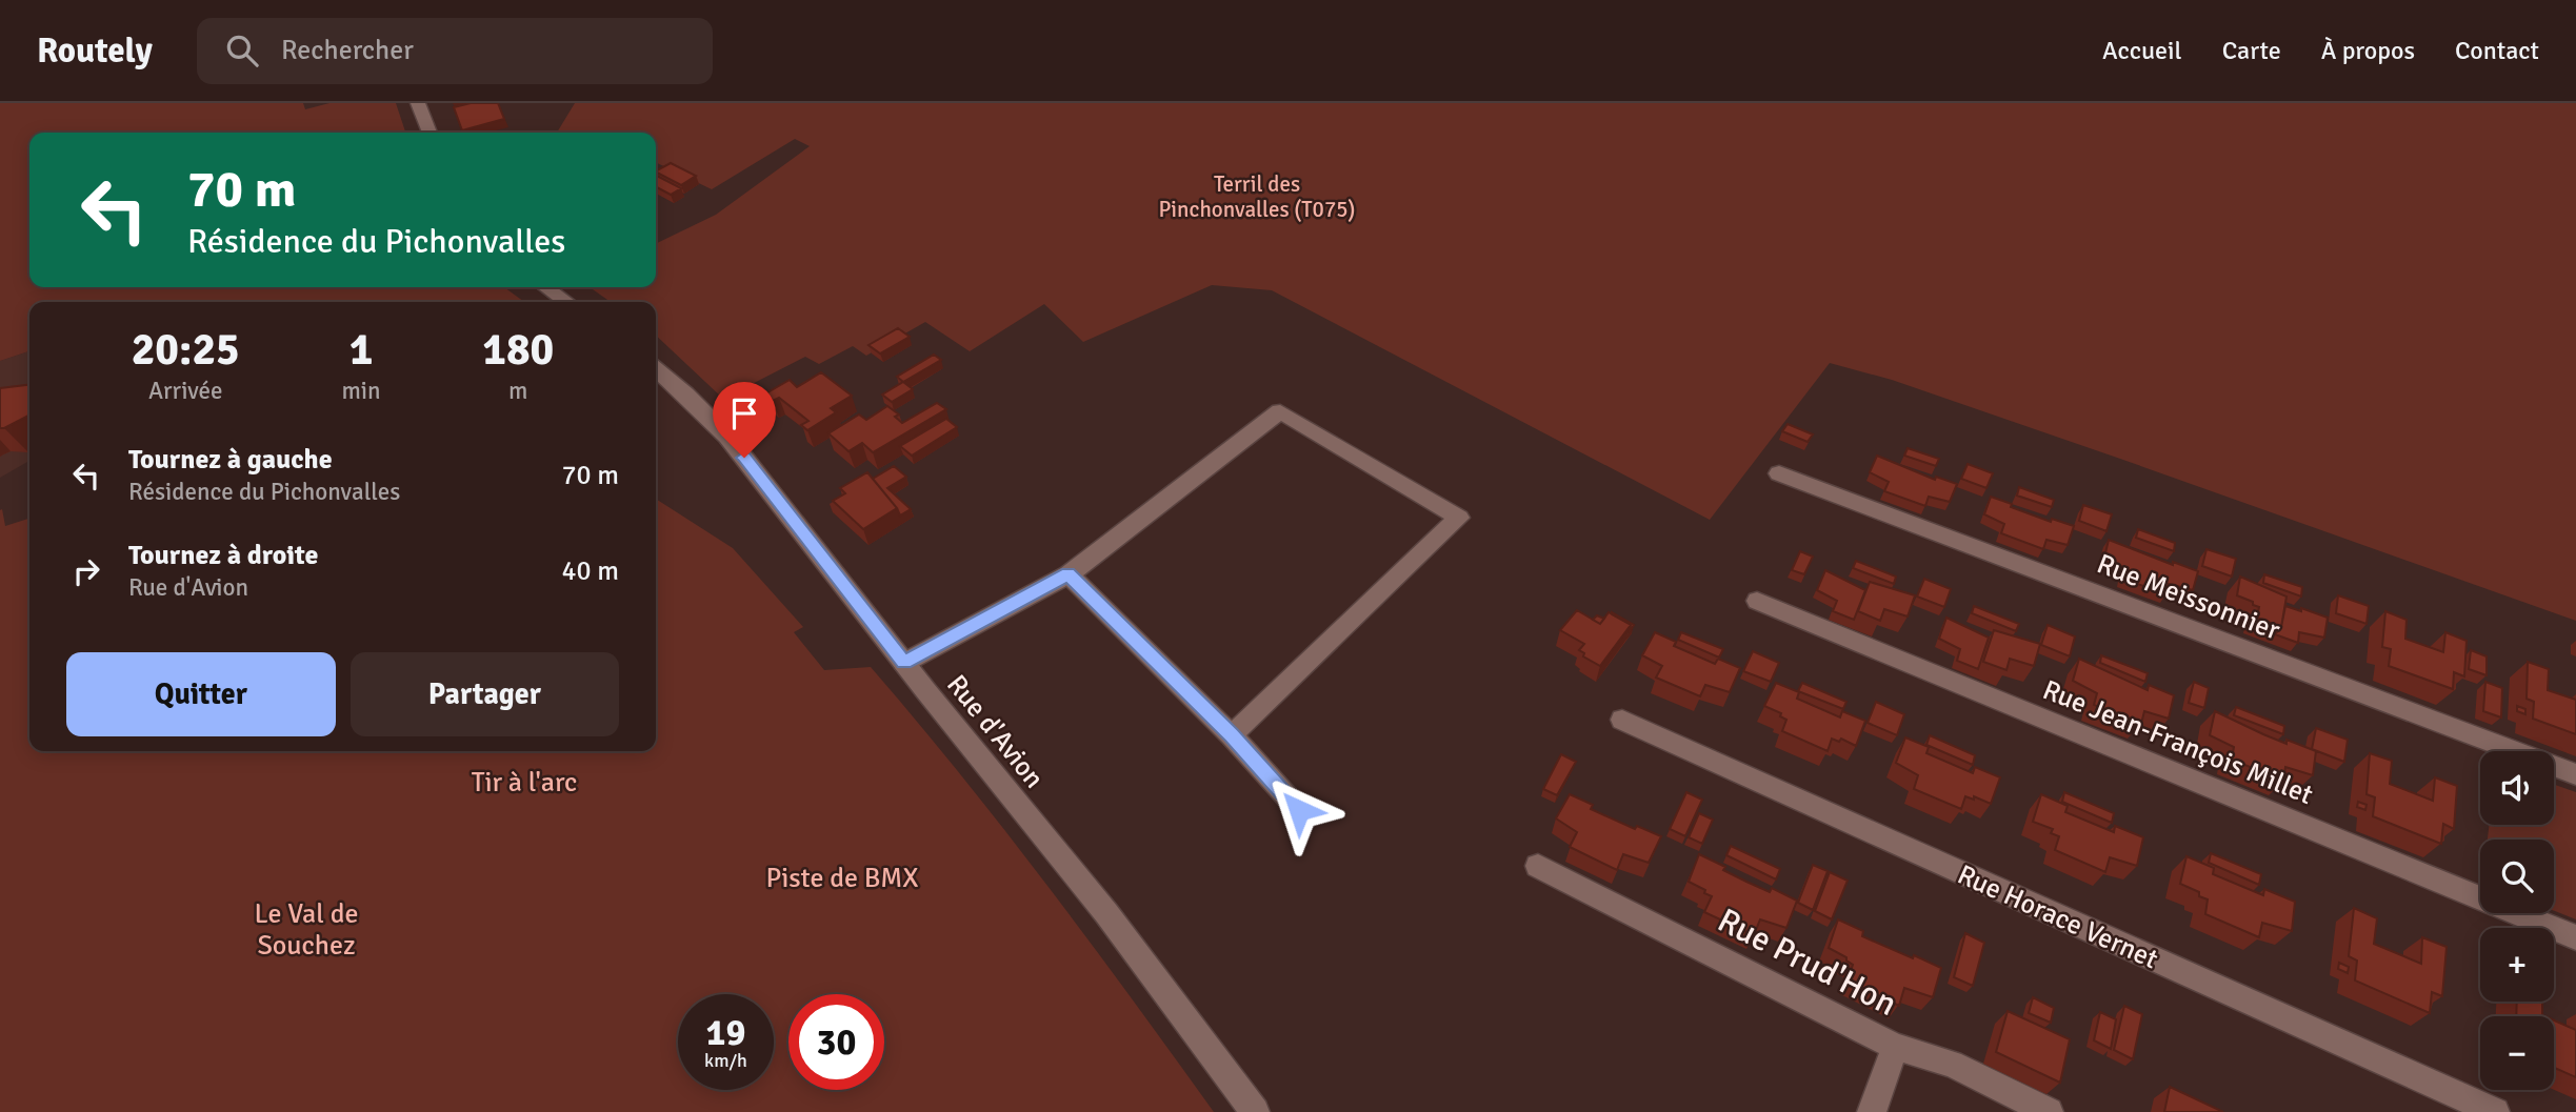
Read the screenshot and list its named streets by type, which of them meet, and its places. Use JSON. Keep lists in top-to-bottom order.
{
  "streets": {
    "street": [
      "Rue Meissonnier",
      "Rue d'Avion",
      "Rue Jean-François Millet",
      "Rue Horace Vernet",
      "Rue Prud'Hon"
    ]
  },
  "parks": [
    "Terril des Pinchonvalles (T075)",
    "Tir à l'arc",
    "Piste de BMX",
    "Le Val de Souchez"
  ],
  "page": {
    "header": "Routely",
    "search": "Rechercher",
    "nav": [
      "Accueil",
      "Carte",
      "À propos",
      "Contact"
    ],
    "turn": ["70 m", "Résidence du Pichonvalles"],
    "eta": [
      "20:25",
      "Arrivée",
      "1",
      "min",
      "180",
      "m"
    ],
    "list": [
      {
        "name": "Tournez à gauche",
        "note": "Résidence du Pichonvalles",
        "value": "70 m"
      },
      {
        "name": "Tournez à droite",
        "note": "Rue d'Avion",
        "value": "40 m"
      }
    ],
    "buttons": ["Quitter", "Partager"],
    "map_buttons": ["+", "−"],
    "speed": "19 km/h",
    "limit": "30"
  }
}
